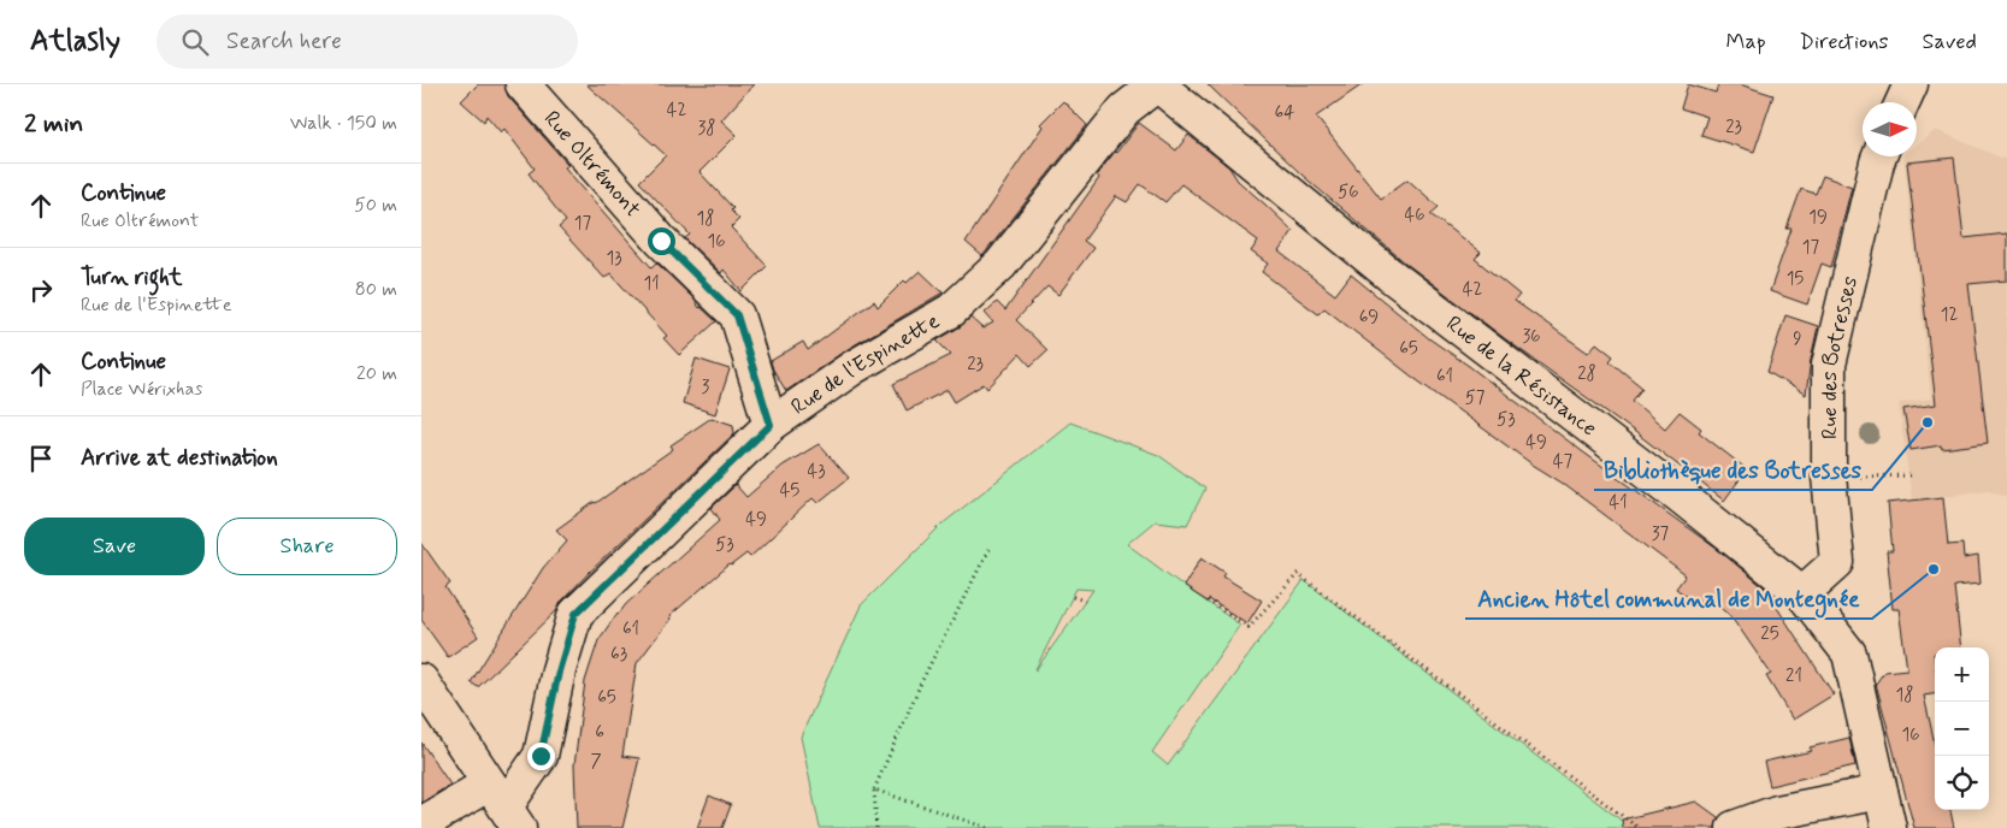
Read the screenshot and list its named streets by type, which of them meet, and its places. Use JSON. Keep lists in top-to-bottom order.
{
  "streets": {
    "street": [
      "Rue Oltrémont",
      "Rue des Botresses",
      "Rue de l'Espinette",
      "Rue de la Résistance"
    ]
  },
  "crossings": [
    ["Rue Oltrémont", "Rue de l'Espinette"],
    ["Rue des Botresses", "Rue de la Résistance"],
    ["Rue de l'Espinette", "Rue de la Résistance"]
  ],
  "places": ["Bibliothèque des Botresses", "Ancien Hôtel communal de Montegnée"],
  "house_numbers": [
    "42",
    "64",
    "23",
    "38",
    "56",
    "46",
    "19",
    "18",
    "17",
    "16",
    "17",
    "13",
    "15",
    "11",
    "42",
    "12",
    "69",
    "36",
    "9",
    "65",
    "23",
    "28",
    "61",
    "3",
    "57",
    "53",
    "49",
    "47",
    "43",
    "45",
    "41",
    "49",
    "37",
    "53",
    "61",
    "25",
    "63",
    "21",
    "18",
    "65",
    "6",
    "16",
    "7"
  ],
  "north": "right",
  "page": {
    "header": "Atlasly",
    "search": "Search here",
    "nav": ["Map", "Directions", "Saved"],
    "heading": ["2 min", "Walk · 150 m"],
    "list": [
      ["Continue", "Rue Oltrémont", "50 m"],
      ["Turn right", "Rue de l'Espinette", "80 m"],
      ["Continue", "Place Wérixhas", "20 m"],
      "Arrive at destination"
    ],
    "buttons": ["Save", "Share"],
    "map_buttons": ["+", "−"]
  }
}
